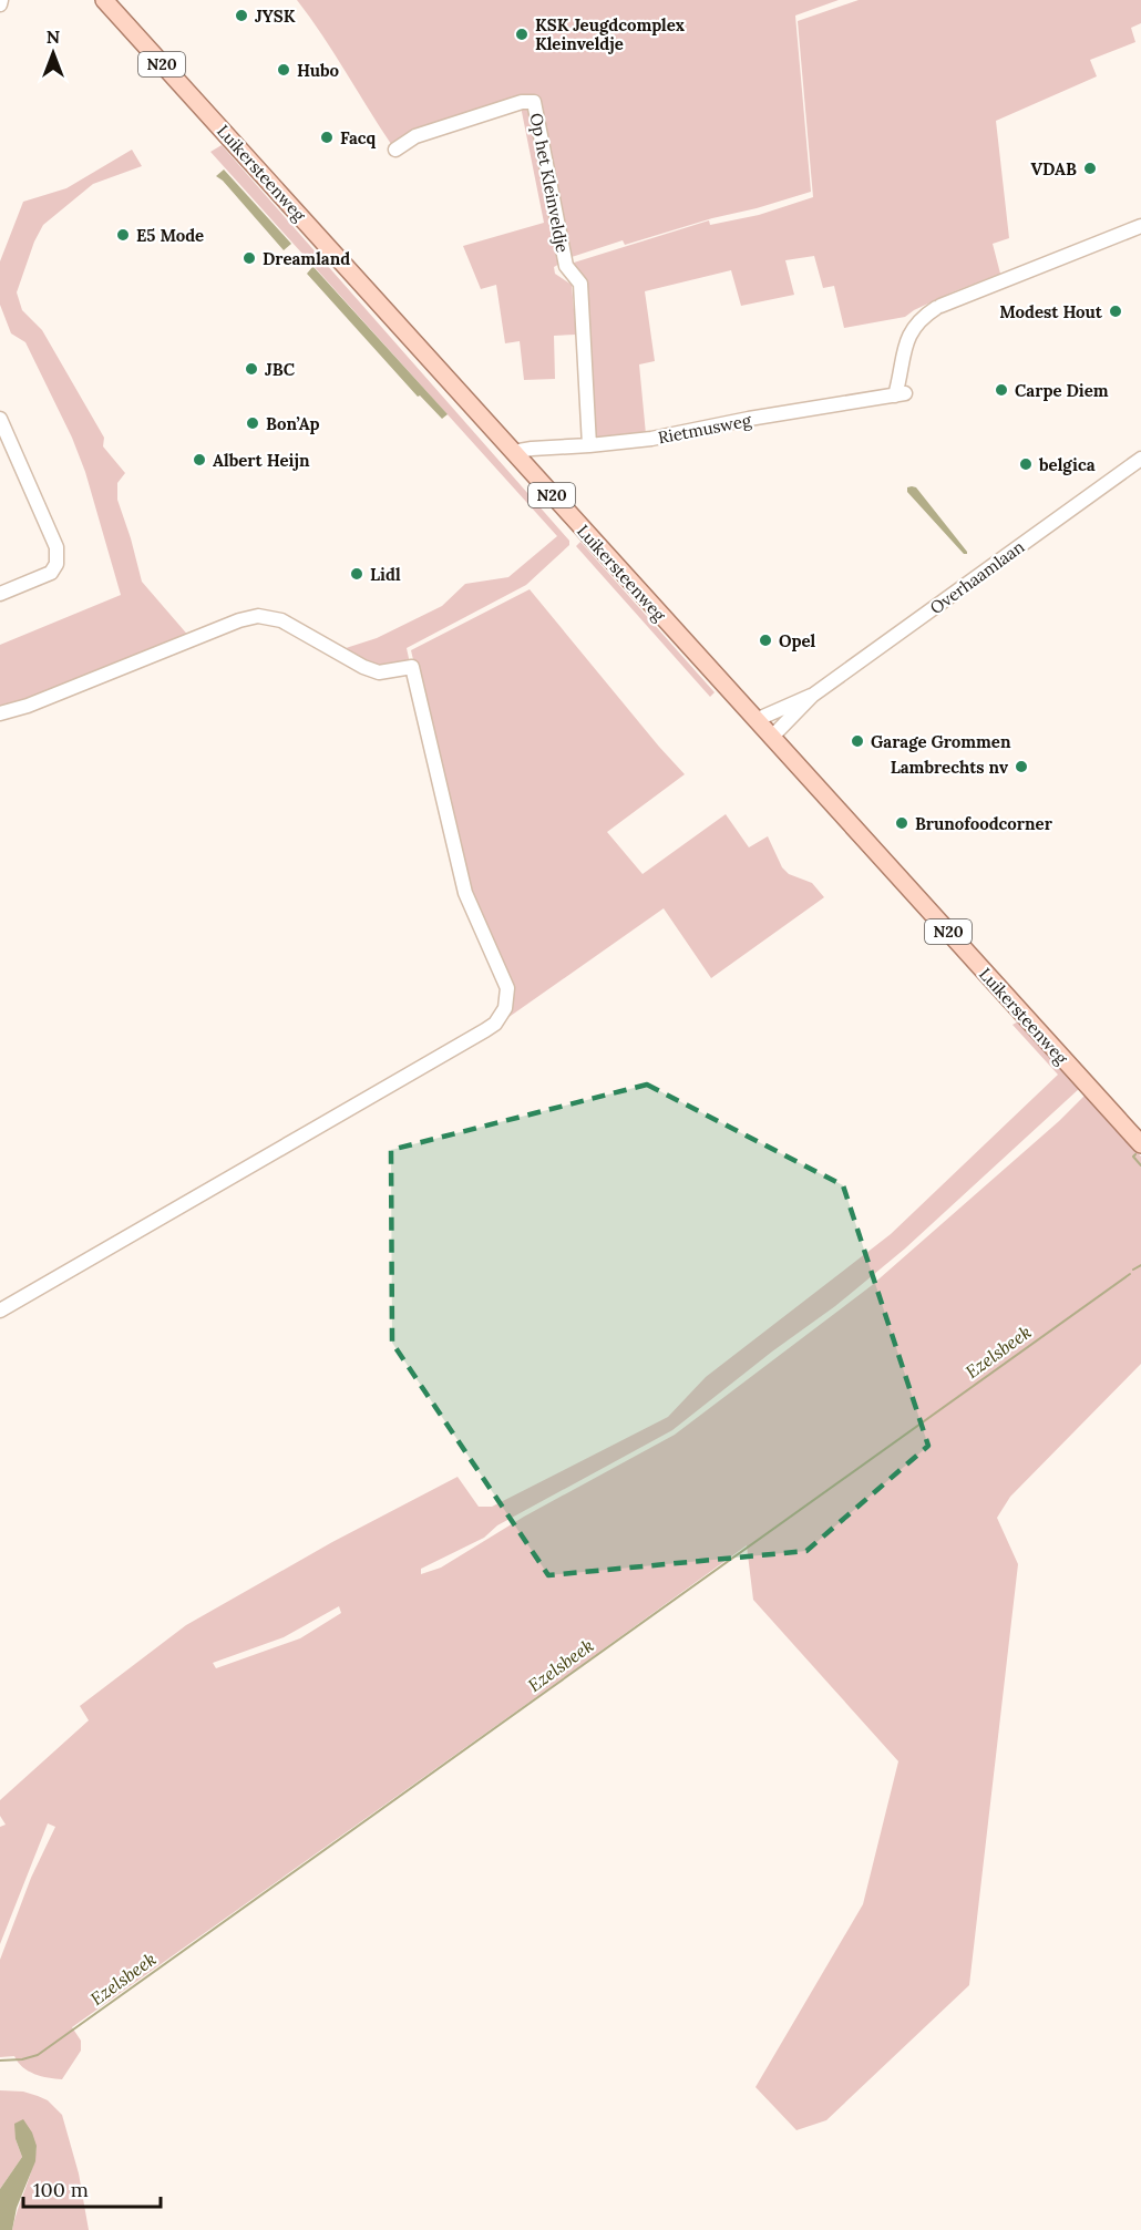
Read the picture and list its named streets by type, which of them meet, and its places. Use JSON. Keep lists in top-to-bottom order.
{
  "streets": {
    "main road": ["N20", "Luikersteenweg"],
    "street": ["Op het Kleinveldje", "Rietmusweg", "Overhaamlaan"]
  },
  "crossings": [
    ["Luikersteenweg", "Rietmusweg"],
    ["Luikersteenweg", "Overhaamlaan"],
    ["Op het Kleinveldje", "Rietmusweg"]
  ],
  "water": ["Ezelsbeek"],
  "places": [
    "JYSK",
    "KSK Jeugdcomplex Kleinveldje",
    "Hubo",
    "Facq",
    "VDAB",
    "E5 Mode",
    "Dreamland",
    "Modest Hout",
    "JBC",
    "Carpe Diem",
    "Bon’Ap",
    "Albert Heijn",
    "belgica",
    "Lidl",
    "Opel",
    "Garage Grommen",
    "Lambrechts nv",
    "Brunofoodcorner"
  ],
  "scale_bar": "100 m",
  "north": "top"
}
